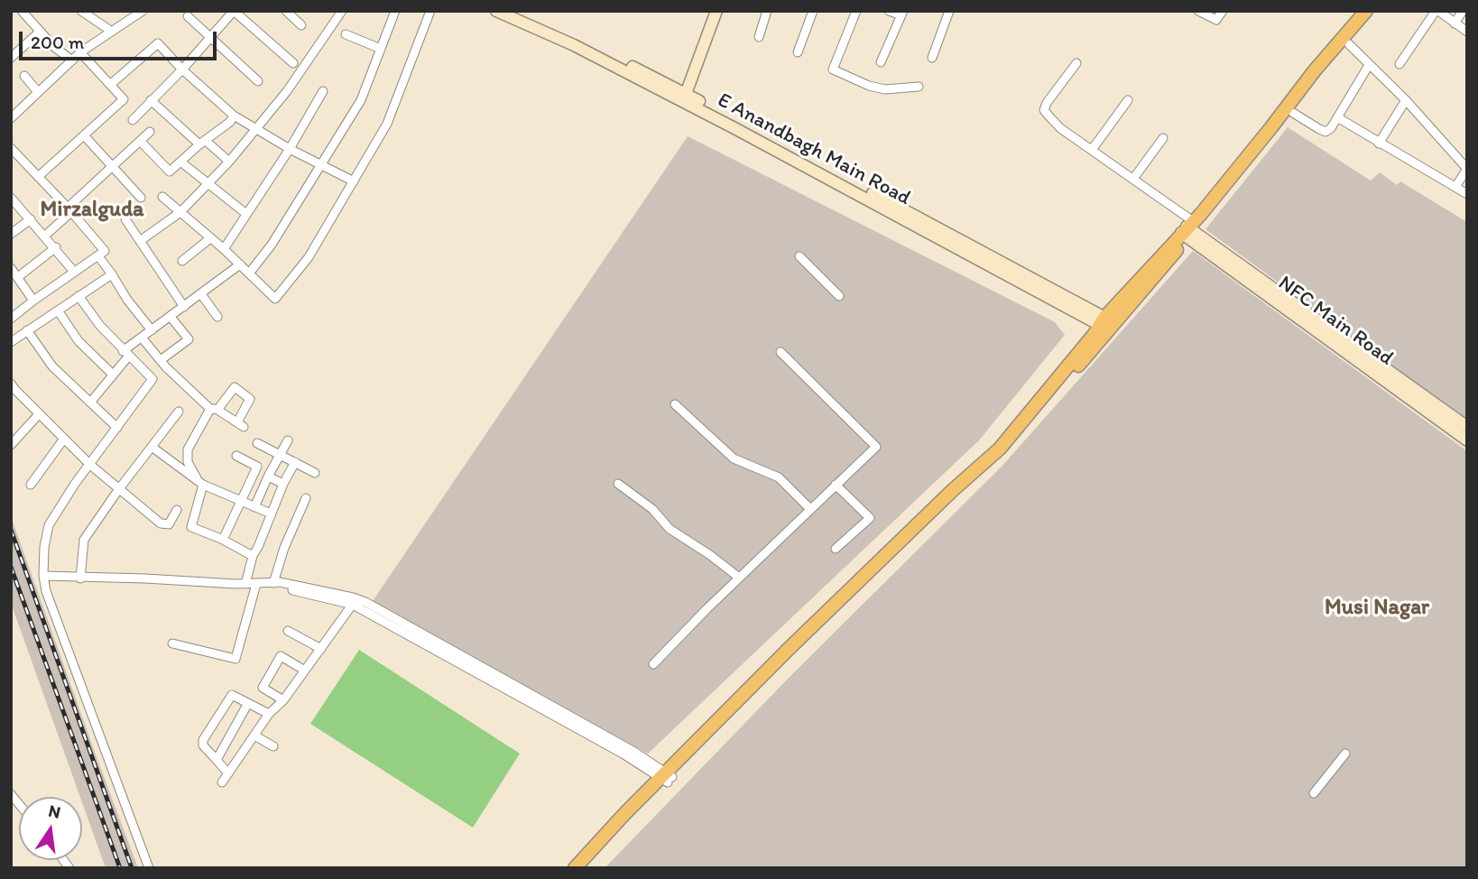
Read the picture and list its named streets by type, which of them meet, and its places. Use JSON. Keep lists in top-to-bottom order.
{
  "streets": {
    "street": ["E Anandbagh Main Road", "NFC Main Road"]
  },
  "districts": ["Mirzalguda", "Musi Nagar"],
  "scale_bar": "200 m",
  "north": "top"
}
